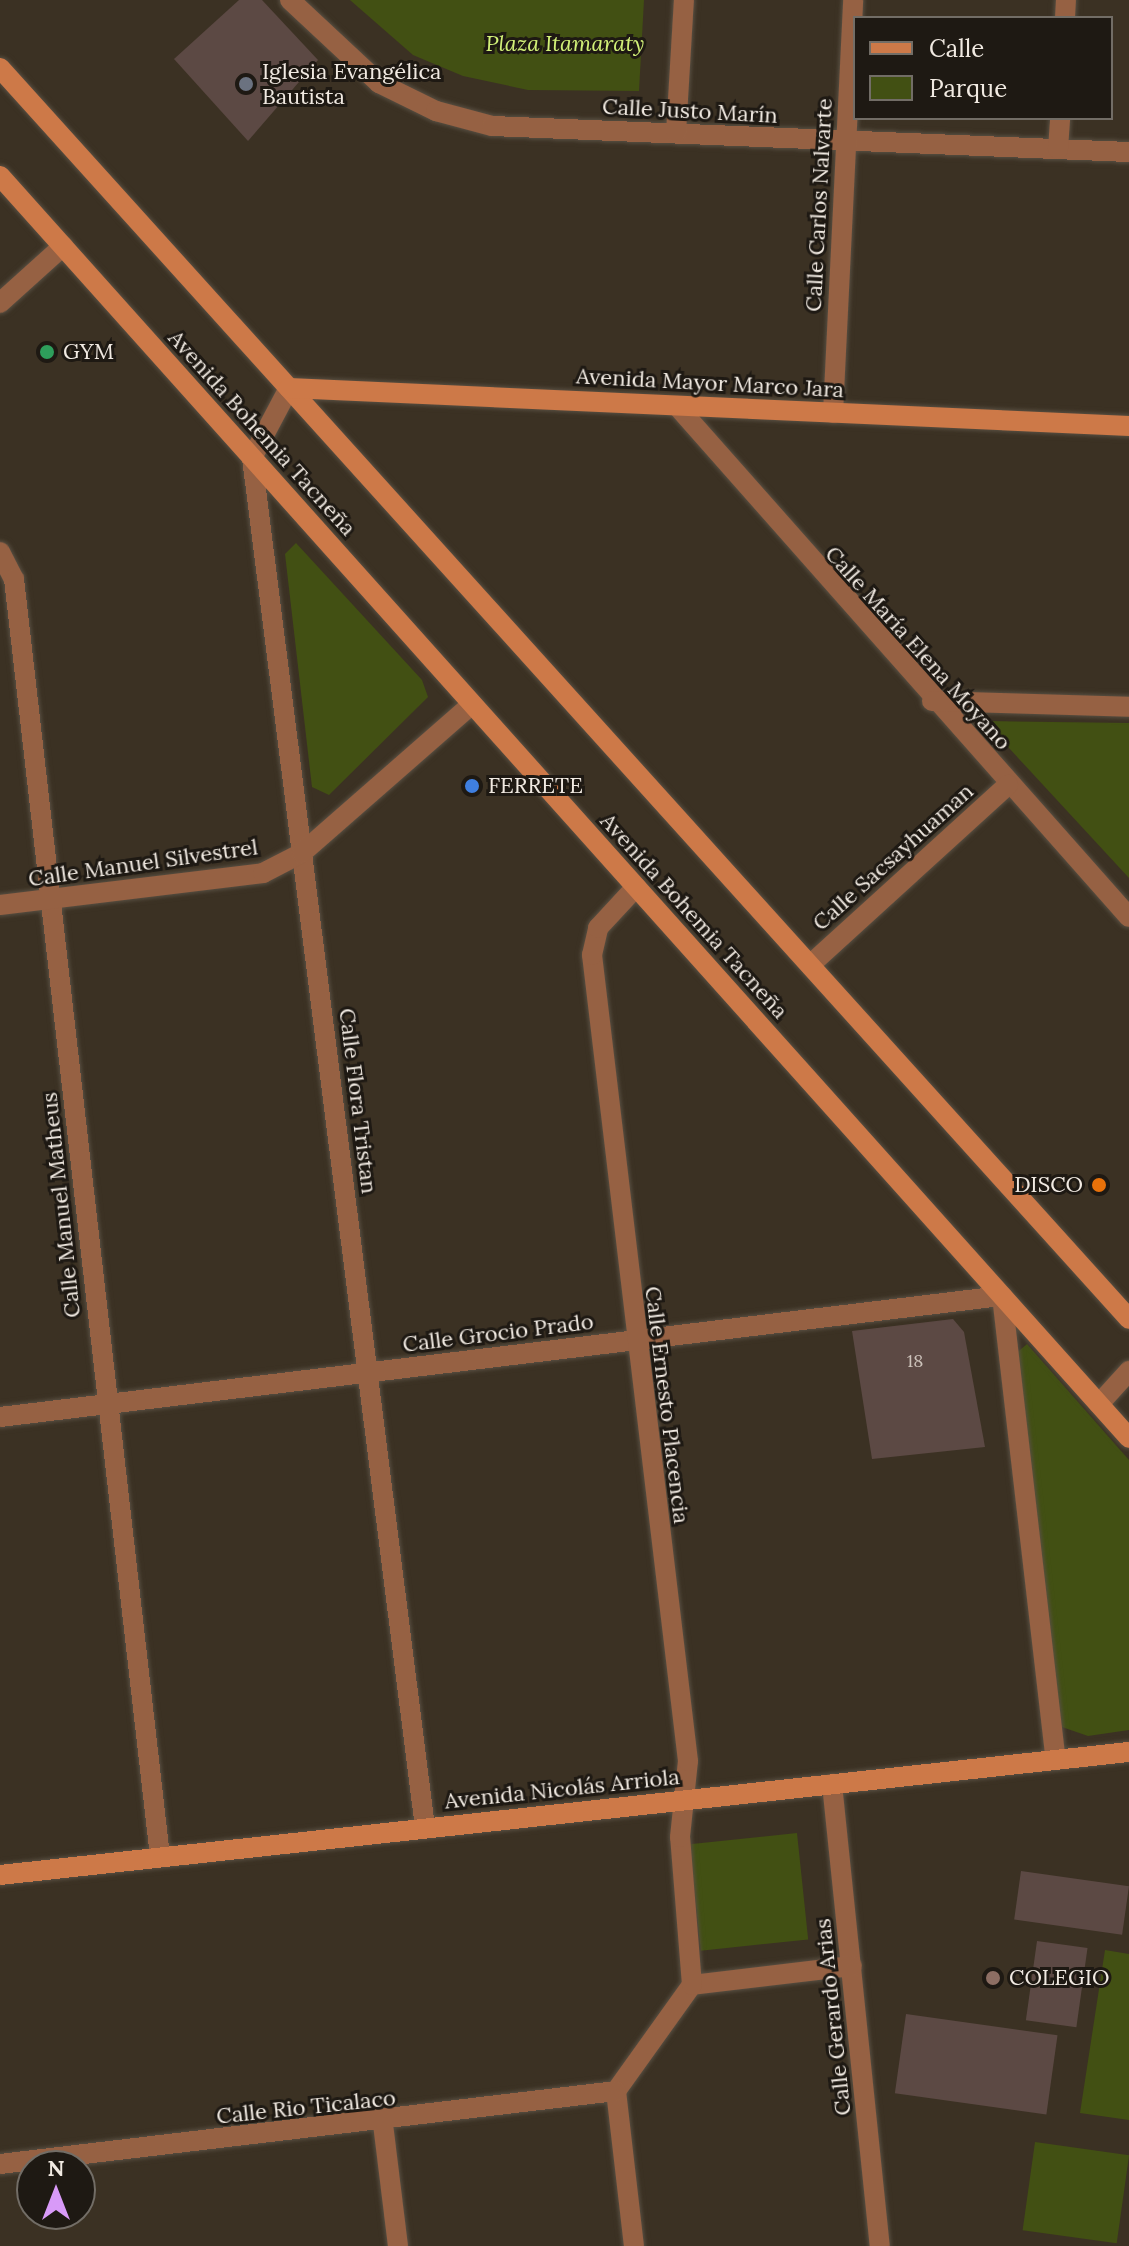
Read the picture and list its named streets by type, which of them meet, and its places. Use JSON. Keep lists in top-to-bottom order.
{
  "streets": {
    "main road": ["Avenida Mayor Marco Jara", "Avenida Bohemia Tacneña", "Avenida Nicolás Arriola"],
    "street": [
      "Calle Justo Marín",
      "Calle Carlos Nalvarte",
      "Calle María Elena Moyano",
      "Calle Sacsayhuaman",
      "Calle Manuel Silvestrel",
      "Calle Flora Tristan",
      "Calle Manuel Matheus",
      "Calle Grocio Prado",
      "Calle Ernesto Placencia",
      "Calle Gerardo Arias",
      "Calle Rio Ticalaco"
    ]
  },
  "crossings": [
    ["Calle Justo Marín", "Calle Carlos Nalvarte"],
    ["Calle Carlos Nalvarte", "Avenida Mayor Marco Jara"],
    ["Avenida Mayor Marco Jara", "Calle María Elena Moyano"],
    ["Avenida Bohemia Tacneña", "Calle Manuel Silvestrel"],
    ["Avenida Bohemia Tacneña", "Calle Flora Tristan"],
    ["Avenida Bohemia Tacneña", "Calle Grocio Prado"],
    ["Avenida Bohemia Tacneña", "Calle Ernesto Placencia"],
    ["Calle María Elena Moyano", "Calle Sacsayhuaman"],
    ["Calle Manuel Silvestrel", "Calle Flora Tristan"],
    ["Calle Manuel Silvestrel", "Calle Manuel Matheus"],
    ["Calle Flora Tristan", "Calle Grocio Prado"],
    ["Calle Flora Tristan", "Avenida Nicolás Arriola"],
    ["Calle Manuel Matheus", "Calle Grocio Prado"],
    ["Calle Manuel Matheus", "Avenida Nicolás Arriola"],
    ["Calle Grocio Prado", "Calle Ernesto Placencia"],
    ["Calle Ernesto Placencia", "Avenida Nicolás Arriola"],
    ["Avenida Nicolás Arriola", "Calle Gerardo Arias"]
  ],
  "parks": ["Plaza Itamaraty"],
  "places": [
    "Iglesia Evangélica Bautista",
    "GYM",
    "FERRETE",
    "DISCO",
    "COLEGIO"
  ],
  "house_numbers": ["18"],
  "legend": ["Calle", "Parque"],
  "north": "top"
}
